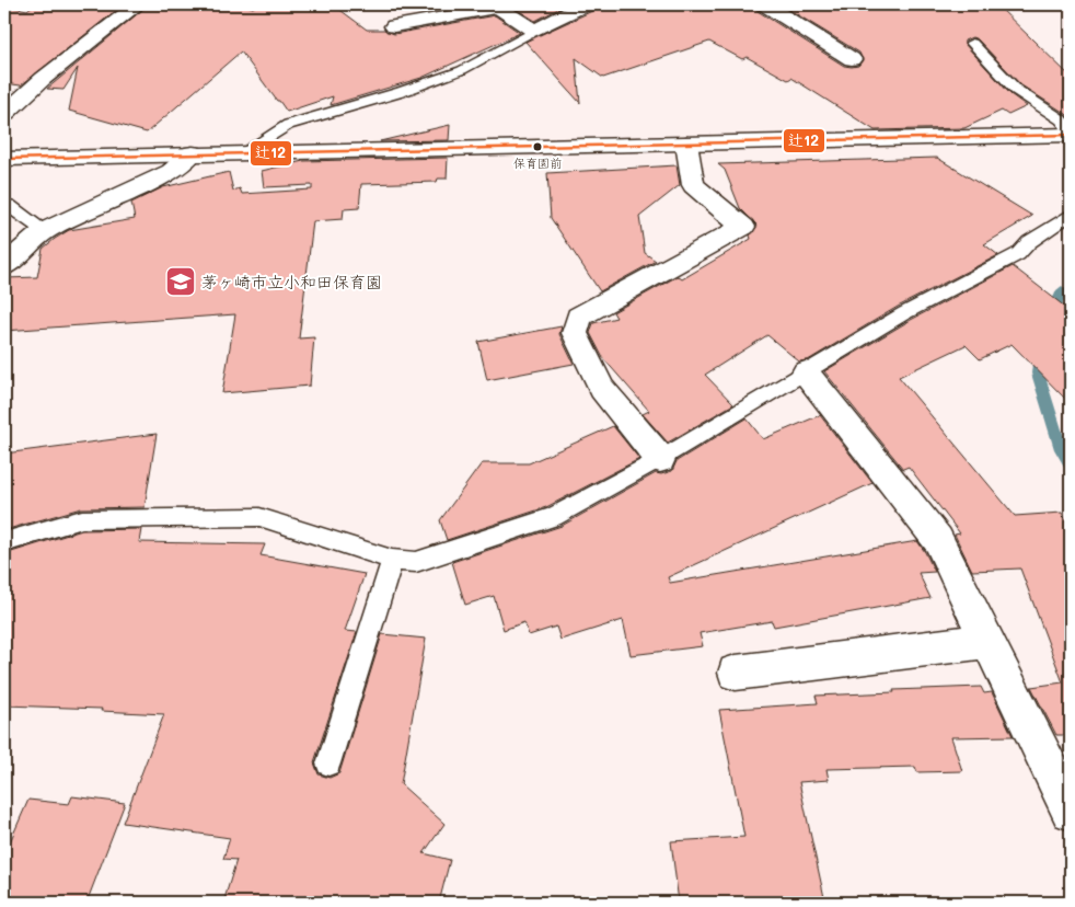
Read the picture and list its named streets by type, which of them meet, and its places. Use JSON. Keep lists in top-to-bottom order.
{
  "places": {
    "other": ["保育園前"],
    "school or university": ["茅ヶ崎市立小和田保育園"]
  },
  "lines": ["transit line 辻12"]
}
